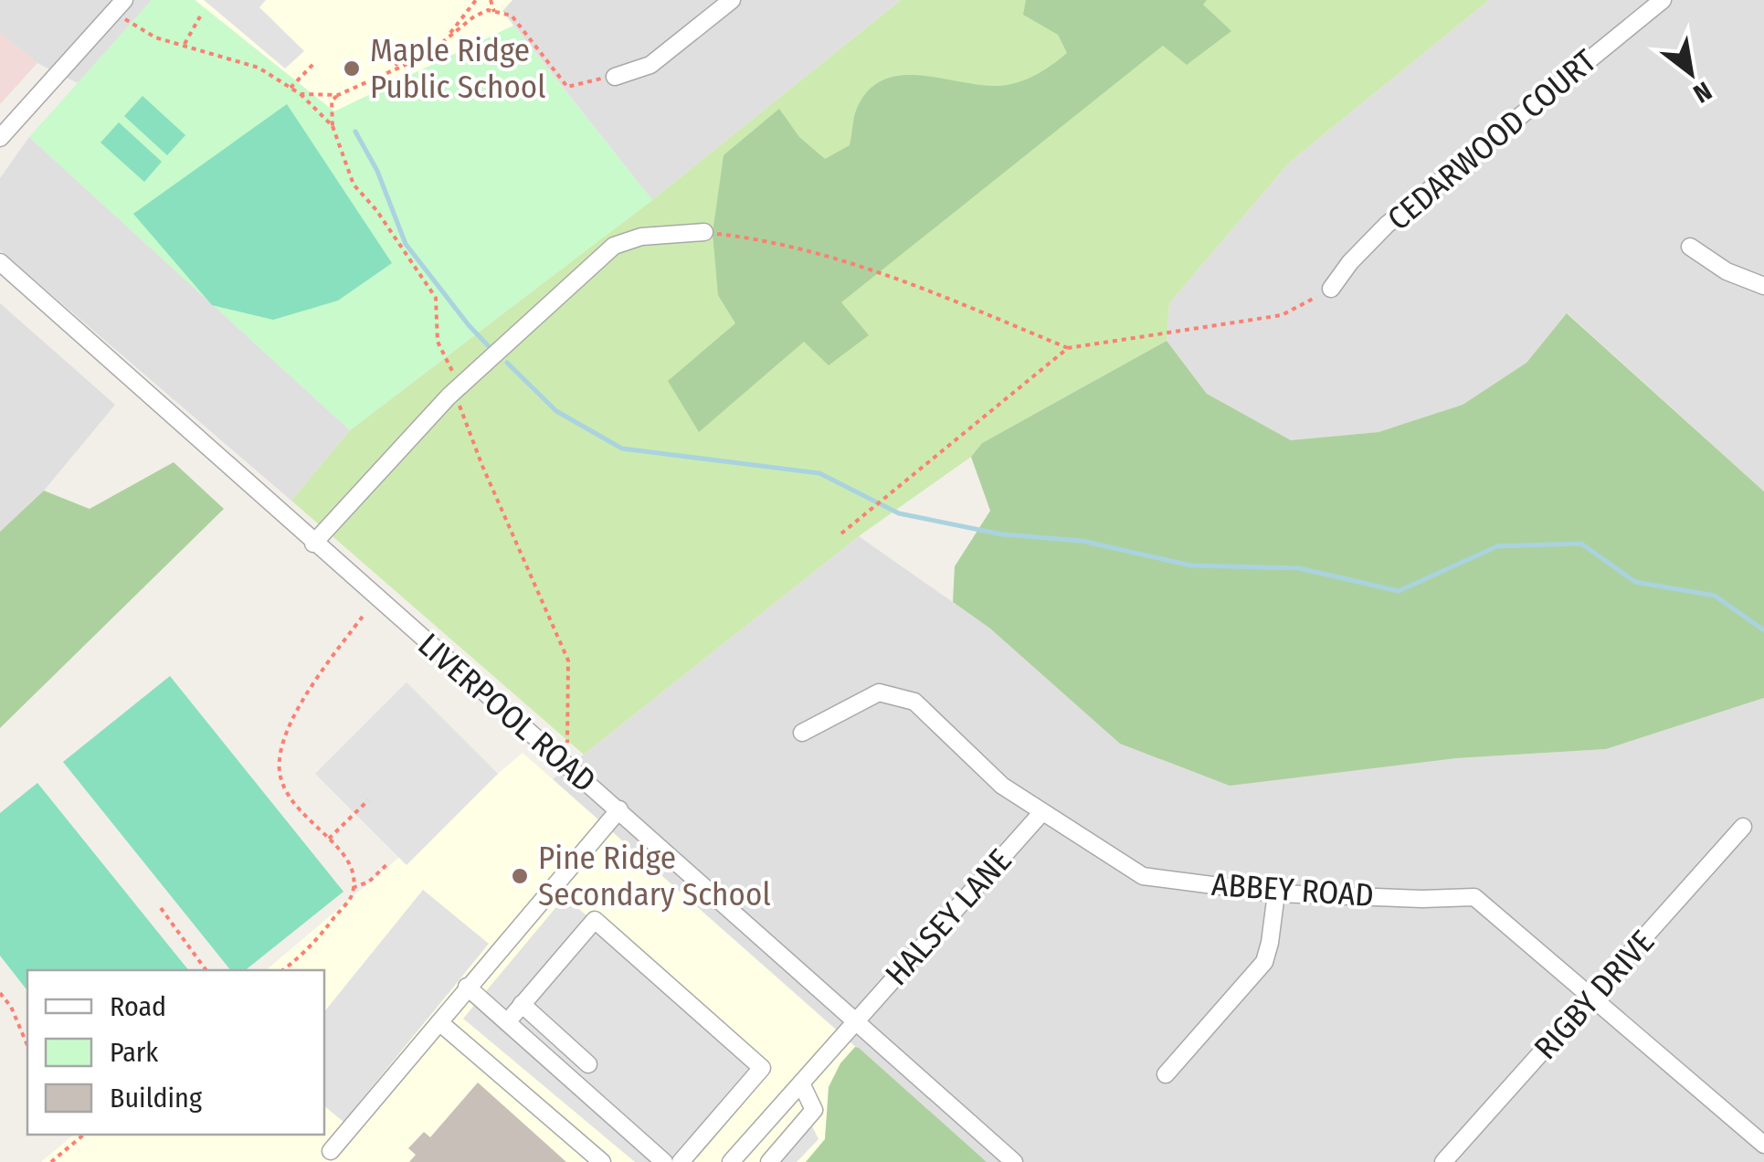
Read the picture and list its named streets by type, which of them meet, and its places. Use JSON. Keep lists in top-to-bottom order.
{
  "streets": {
    "street": [
      "CEDARWOOD COURT",
      "LIVERPOOL ROAD",
      "ABBEY ROAD",
      "HALSEY LANE",
      "RIGBY DRIVE"
    ]
  },
  "crossings": [
    ["LIVERPOOL ROAD", "HALSEY LANE"],
    ["ABBEY ROAD", "HALSEY LANE"],
    ["ABBEY ROAD", "RIGBY DRIVE"]
  ],
  "places": ["Maple Ridge Public School", "Pine Ridge Secondary School"],
  "legend": ["Road", "Park", "Building"],
  "north": "bottom right"
}
